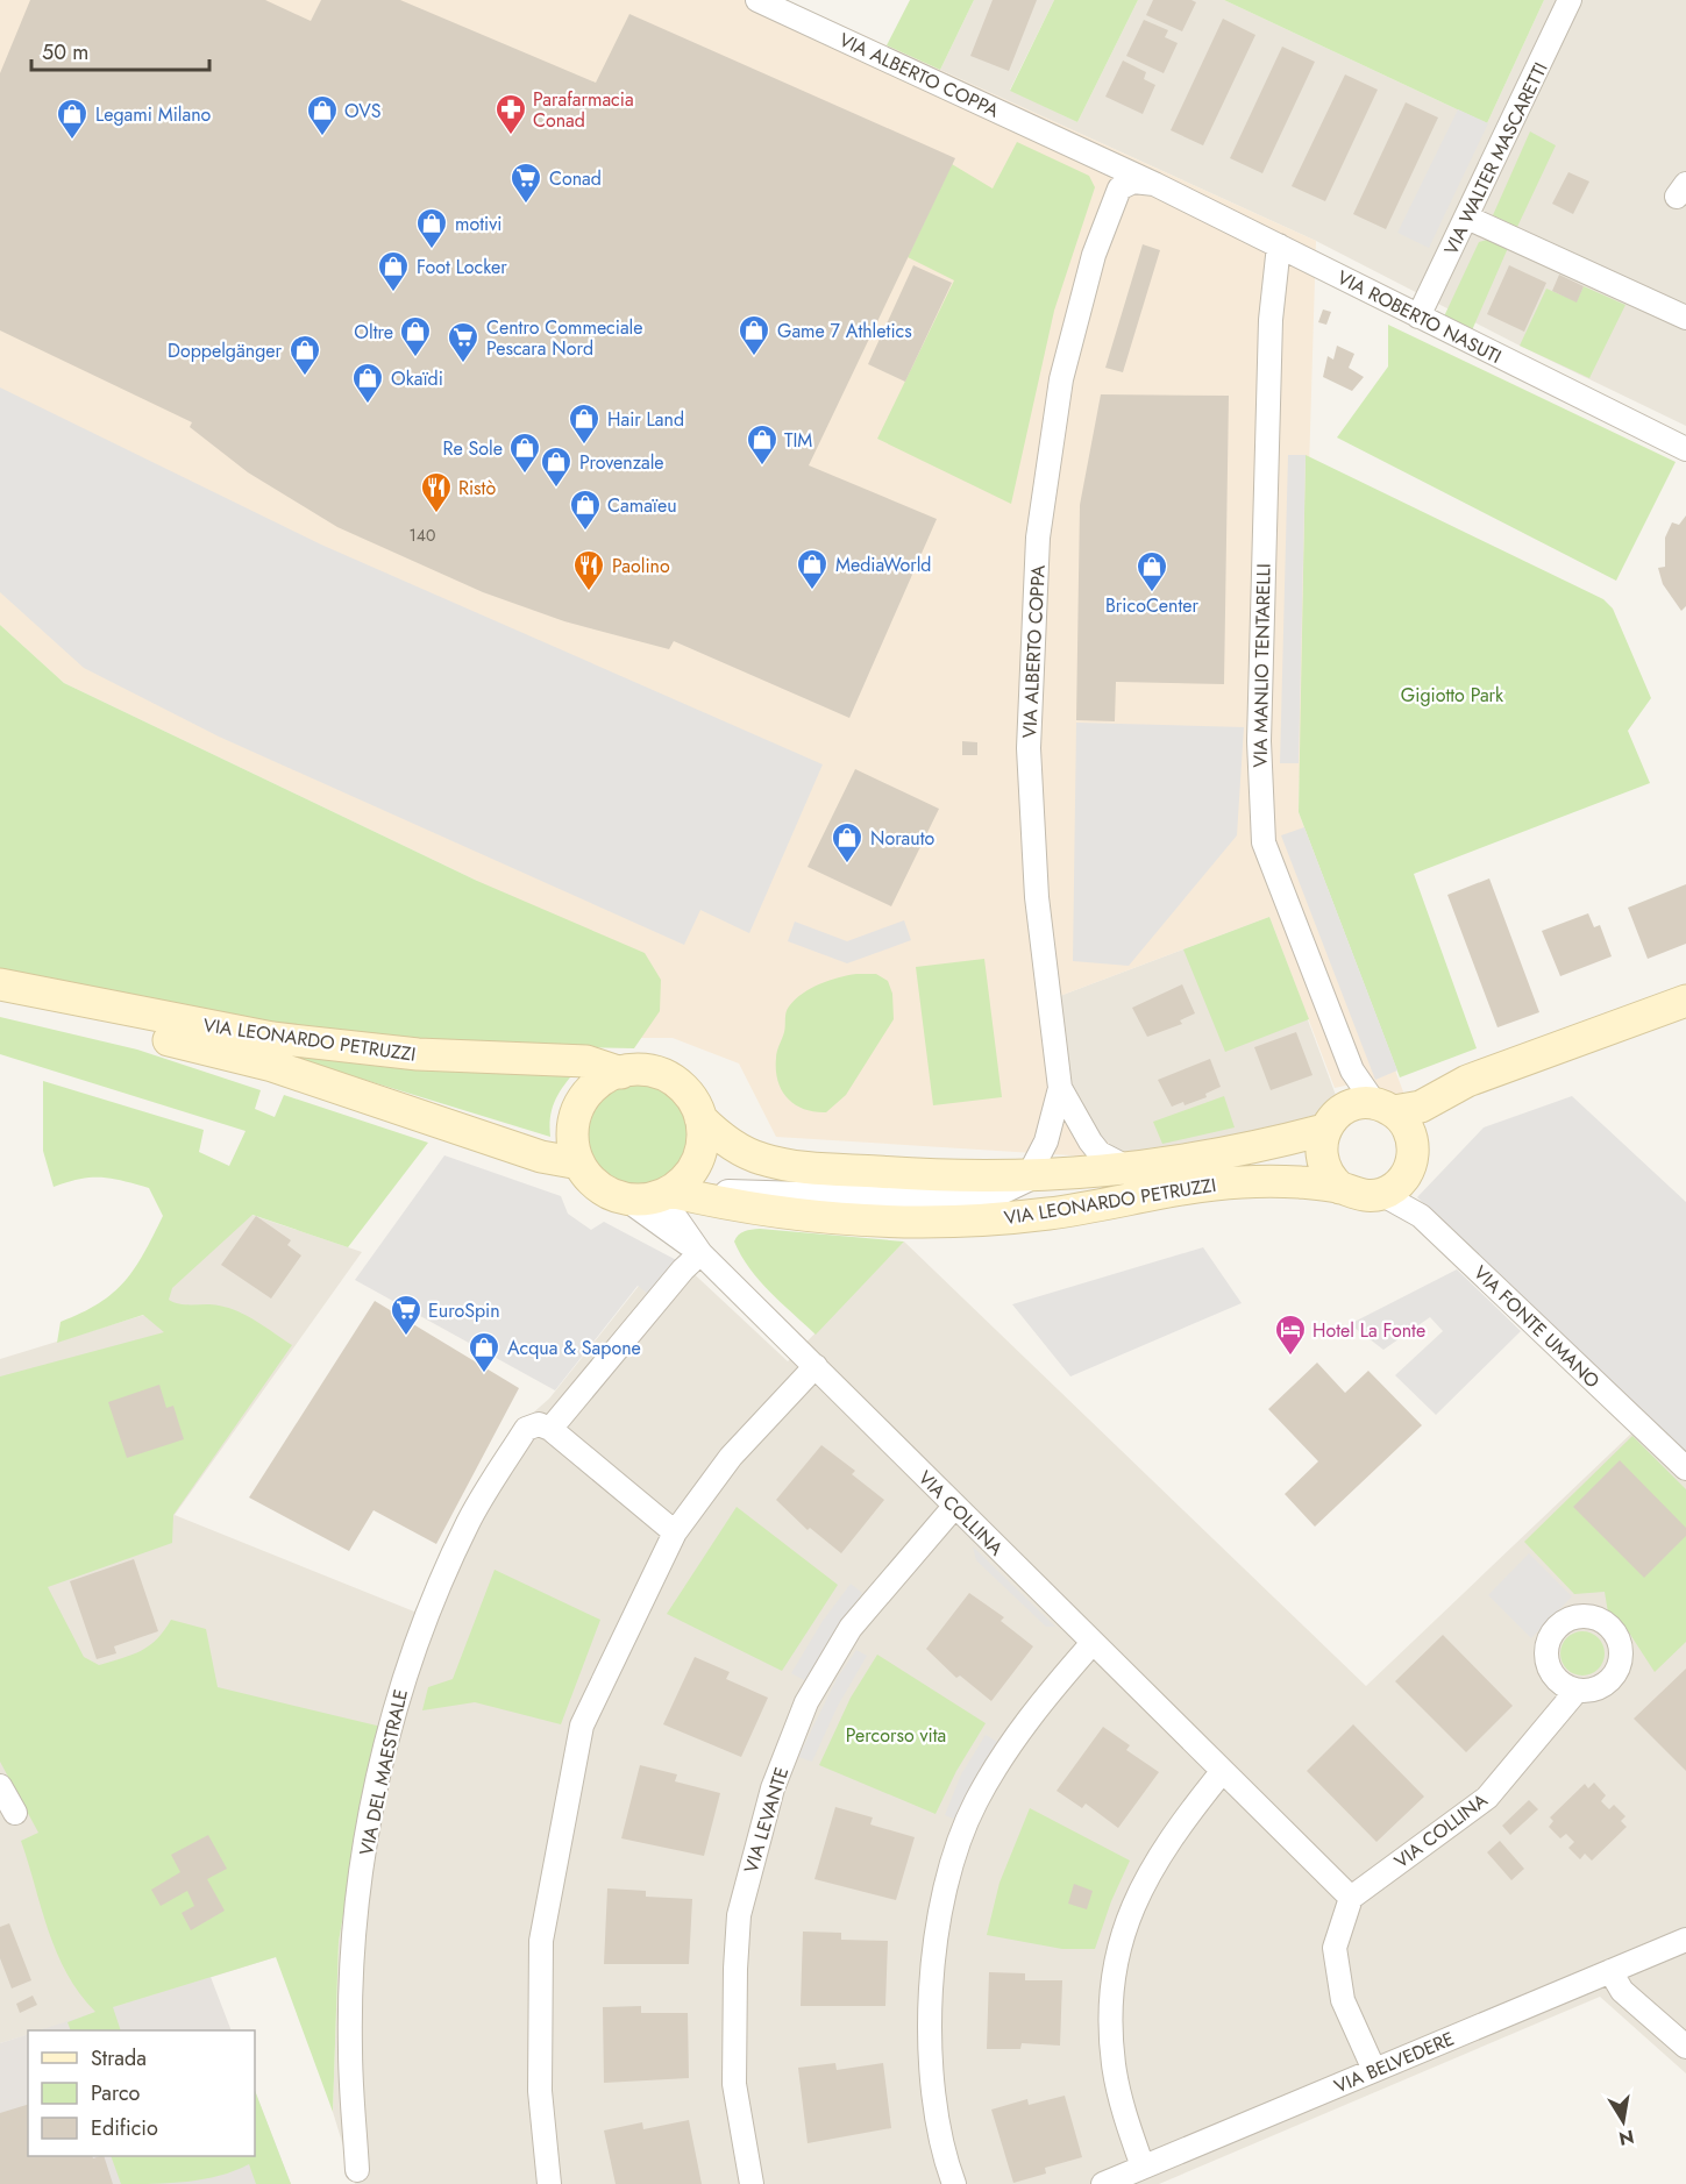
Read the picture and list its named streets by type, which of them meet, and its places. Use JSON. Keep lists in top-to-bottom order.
{
  "streets": {
    "main road": ["VIA LEONARDO PETRUZZI"],
    "street": [
      "VIA ALBERTO COPPA",
      "VIA WALTER MASCARETTI",
      "VIA ROBERTO NASUTI",
      "VIA MANLIO TENTARELLI",
      "VIA FONTE UMANO",
      "VIA COLLINA",
      "VIA DEL MAESTRALE",
      "VIA LEVANTE",
      "VIA BELVEDERE"
    ]
  },
  "crossings": [
    ["VIA ALBERTO COPPA", "VIA ROBERTO NASUTI"],
    ["VIA ALBERTO COPPA", "VIA LEONARDO PETRUZZI"],
    ["VIA WALTER MASCARETTI", "VIA ROBERTO NASUTI"],
    ["VIA ROBERTO NASUTI", "VIA MANLIO TENTARELLI"],
    ["VIA MANLIO TENTARELLI", "VIA LEONARDO PETRUZZI"],
    ["VIA MANLIO TENTARELLI", "VIA FONTE UMANO"],
    ["VIA LEONARDO PETRUZZI", "VIA FONTE UMANO"],
    ["VIA LEONARDO PETRUZZI", "VIA COLLINA"],
    ["VIA COLLINA", "VIA LEVANTE"]
  ],
  "parks": ["Gigiotto Park", "Percorso vita"],
  "places": {
    "pharmacy": ["Parafarmacia Conad"],
    "shop": [
      "OVS",
      "Legami Milano",
      "motivi",
      "Foot Locker",
      "Game 7 Athletics",
      "Oltre",
      "Doppelgänger",
      "Okaïdi",
      "Hair Land",
      "TIM",
      "Re Sole",
      "Provenzale",
      "Camaïeu",
      "MediaWorld",
      "BricoCenter",
      "Norauto",
      "Acqua & Sapone"
    ],
    "supermarket": ["Conad", "Centro Commeciale Pescara Nord", "EuroSpin"],
    "restaurant": ["Ristò", "Paolino"],
    "hotel": ["Hotel La Fonte"]
  },
  "house_numbers": ["140"],
  "legend": ["Strada", "Parco", "Edificio"],
  "scale_bar": "50 m",
  "north": "bottom"
}
